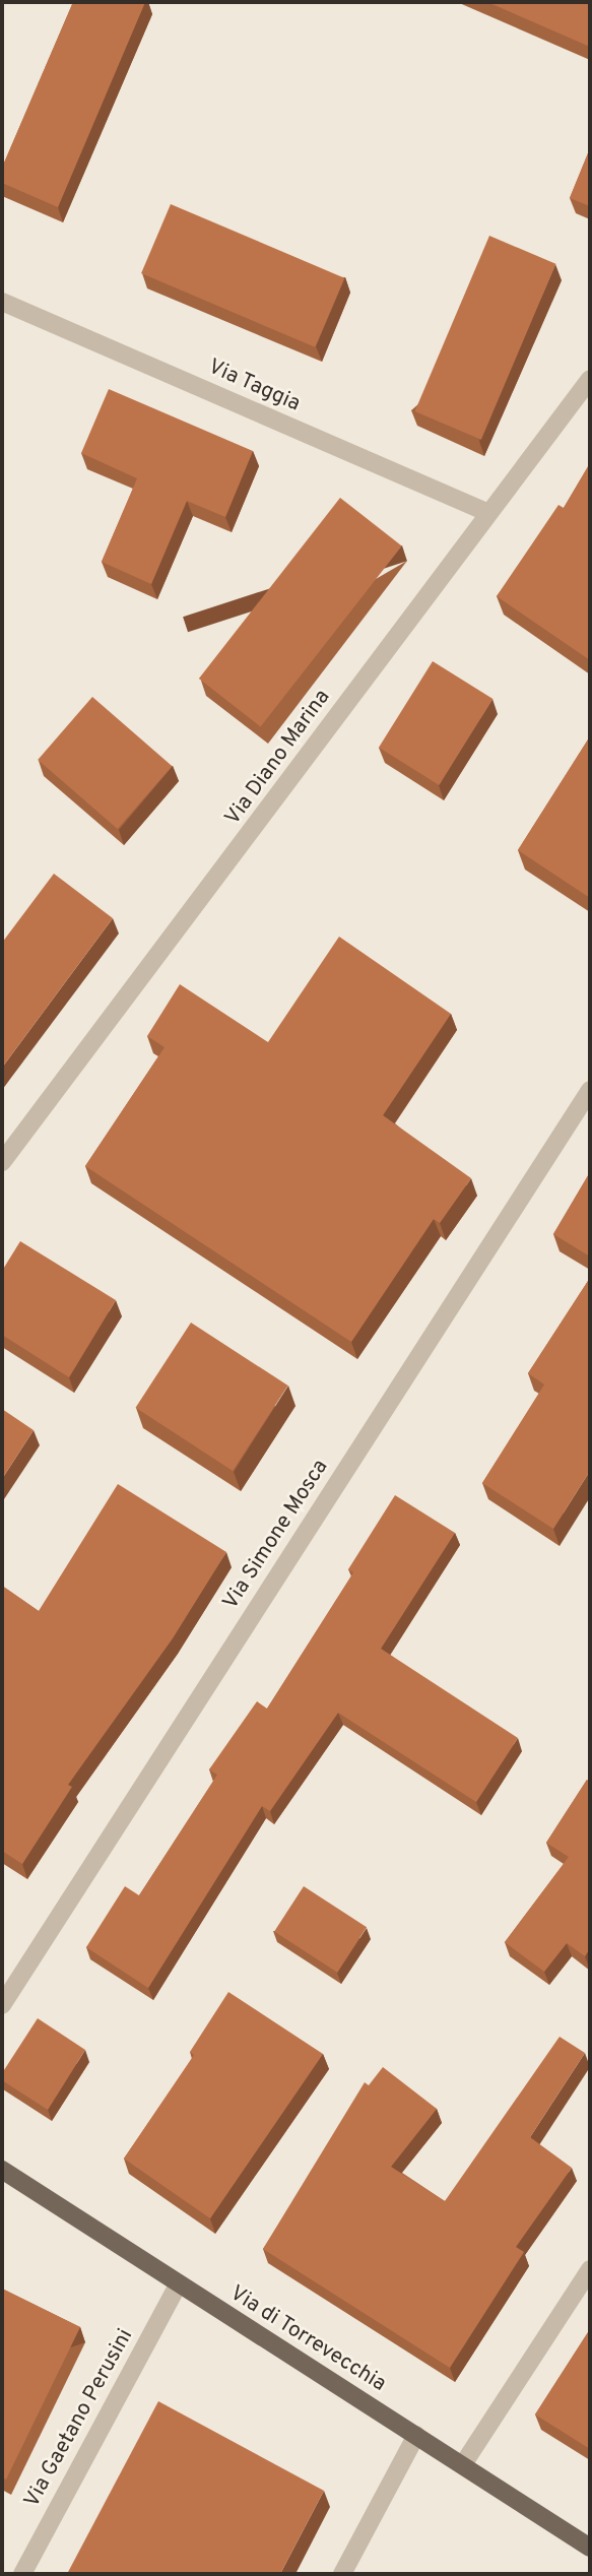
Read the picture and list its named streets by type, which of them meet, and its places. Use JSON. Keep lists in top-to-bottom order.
{
  "streets": {
    "main road": ["Via di Torrevecchia"],
    "street": [
      "Via Taggia",
      "Via Diano Marina",
      "Via Simone Mosca",
      "Via Gaetano Perusini"
    ]
  },
  "crossings": [
    ["Via Taggia", "Via Diano Marina"],
    ["Via di Torrevecchia", "Via Gaetano Perusini"]
  ]
}
